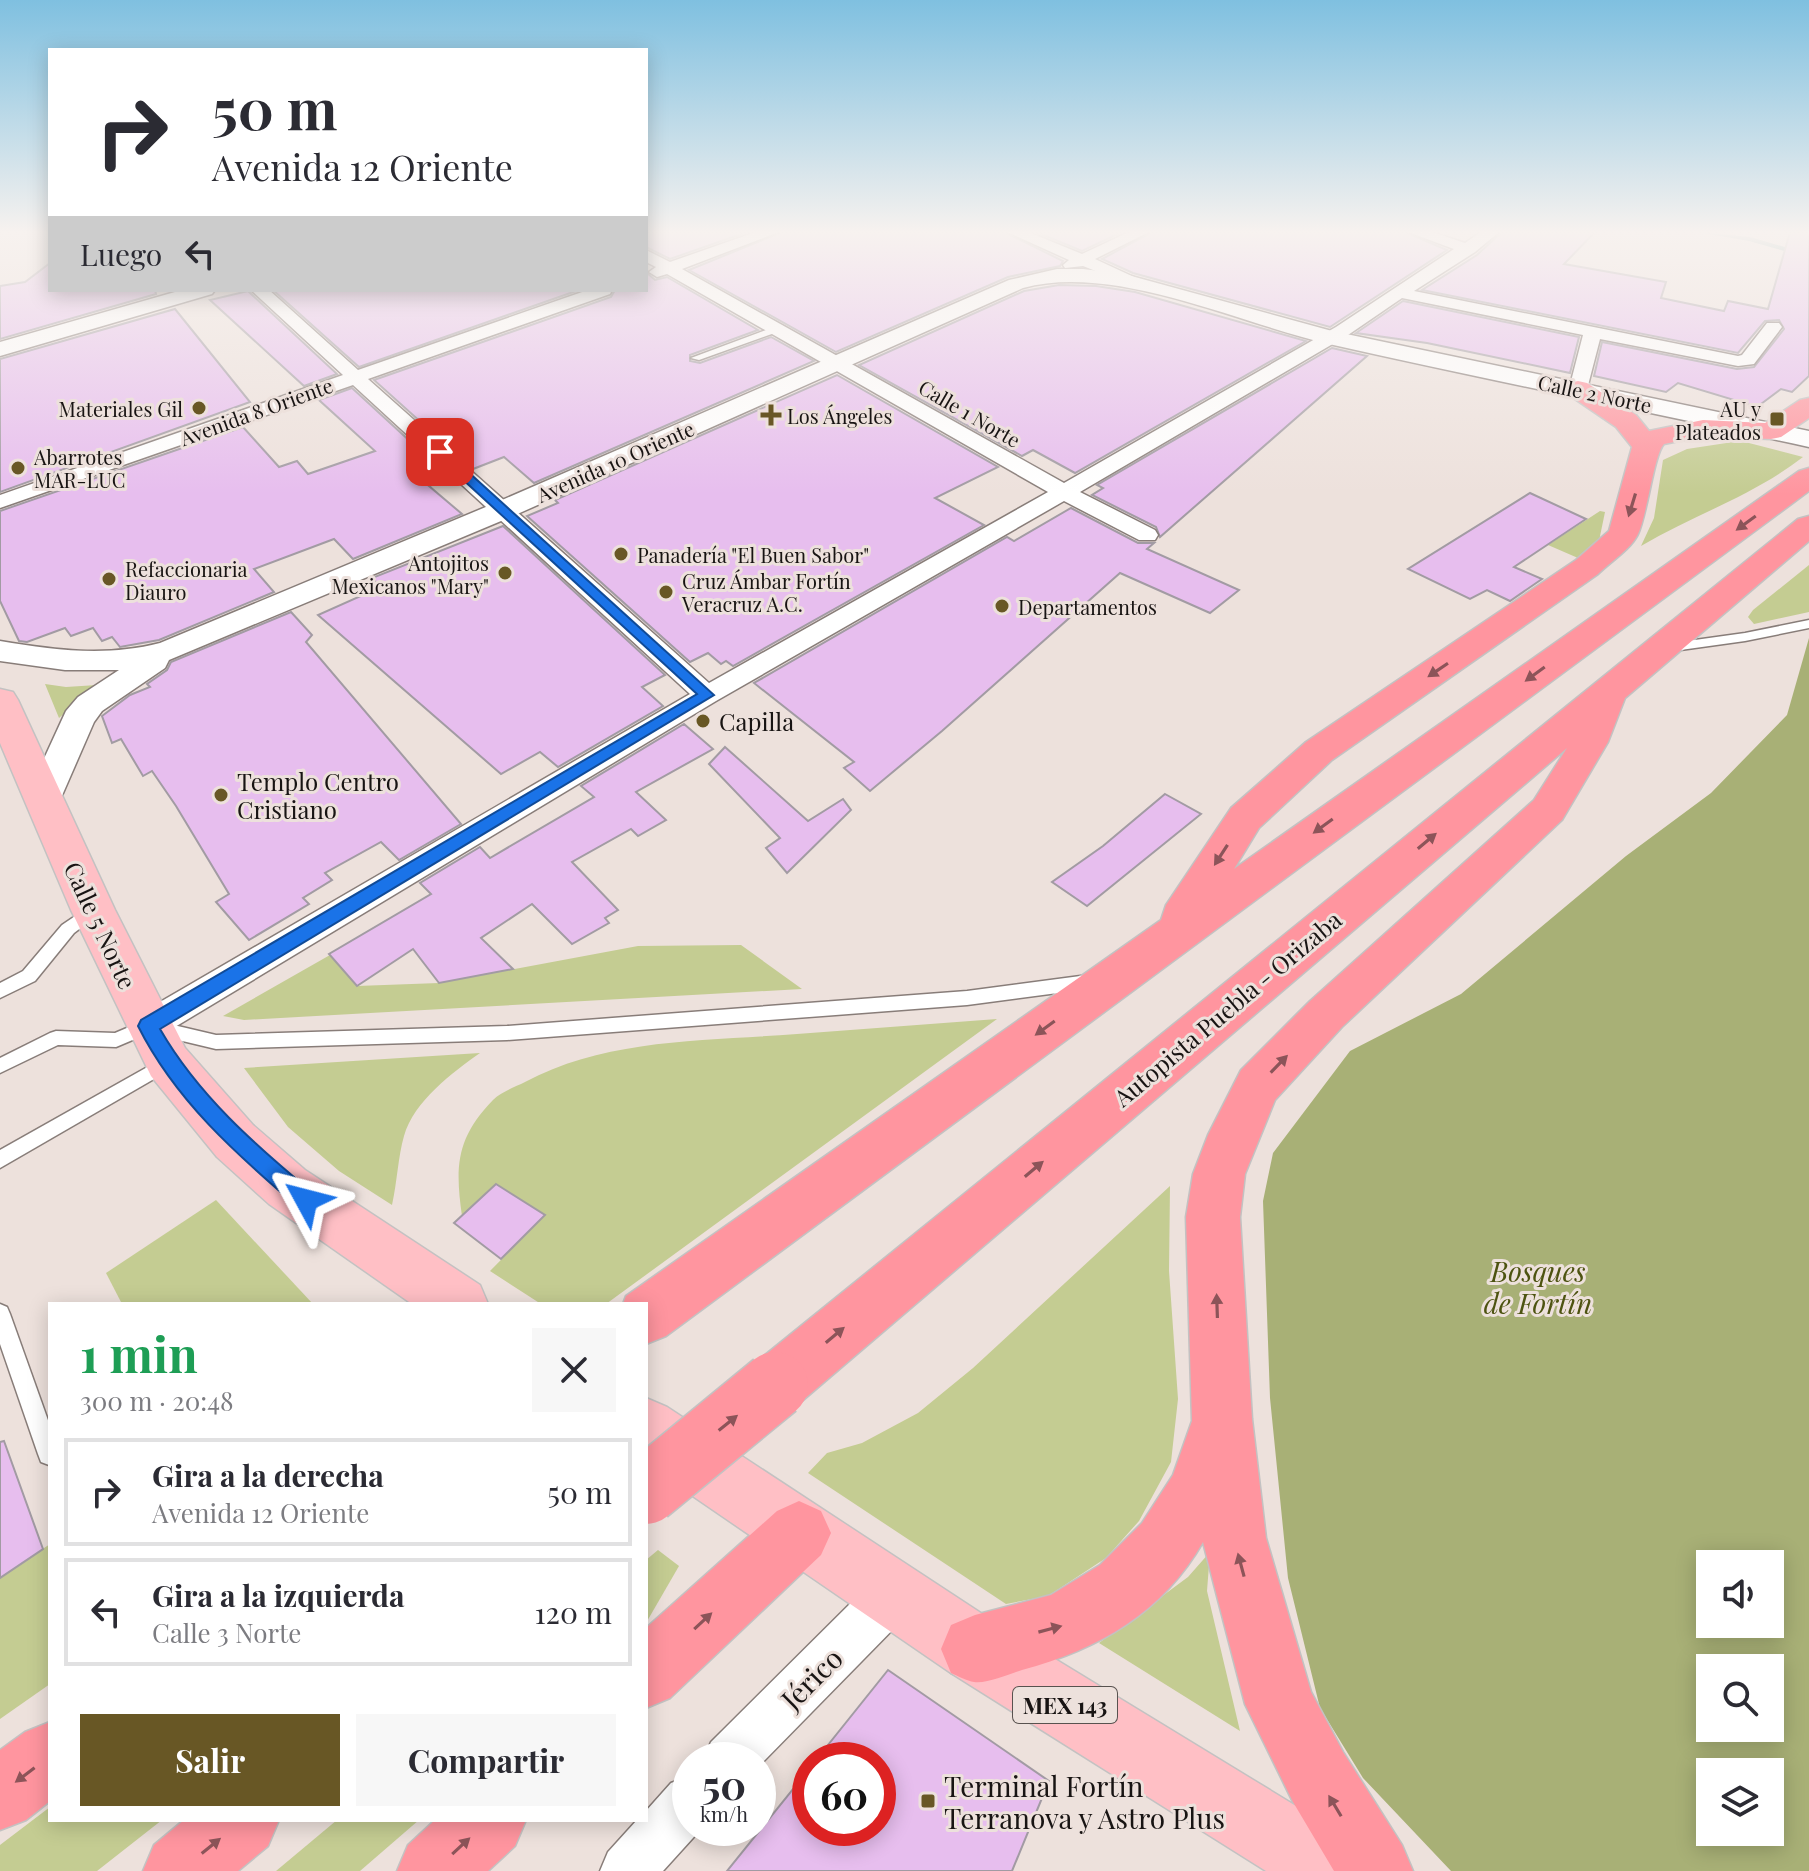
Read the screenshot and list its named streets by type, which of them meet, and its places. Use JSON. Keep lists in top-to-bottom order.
{
  "streets": {
    "highway": ["Autopista Puebla - Orizaba"],
    "main road": ["Calle 5 Norte", "MEX 143"],
    "street": [
      "Calle 2 Norte",
      "Avenida 8 Oriente",
      "Calle 1 Norte",
      "Avenida 10 Oriente",
      "Jérico"
    ]
  },
  "crossings": [
    ["Calle 1 Norte", "Avenida 10 Oriente"],
    ["Jérico", "MEX 143"]
  ],
  "parks": ["Bosques de Fortín"],
  "places": {
    "other": [
      "Materiales Gil",
      "Abarrotes MAR-LUC",
      "Panadería \"El Buen Sabor\"",
      "Antojitos Mexicanos \"Mary\"",
      "Refaccionaria Diauro",
      "Cruz Ámbar Fortín Veracruz A.C.",
      "Departamentos",
      "Capilla",
      "Templo Centro Cristiano"
    ],
    "health": ["Los Ángeles"],
    "transit": ["AU y Plateados", "Terminal Fortín Terranova y Astro Plus"]
  },
  "page": {
    "turn": ["50 m", "Avenida 12 Oriente"],
    "then": "Luego",
    "heading": ["1 min", "300 m · 20:48"],
    "list": [
      {
        "name": "Gira a la derecha",
        "note": "Avenida 12 Oriente",
        "value": "50 m"
      },
      {
        "name": "Gira a la izquierda",
        "note": "Calle 3 Norte",
        "value": "120 m"
      }
    ],
    "buttons": ["Salir", "Compartir"],
    "speed": "50 km/h",
    "limit": "60"
  }
}
